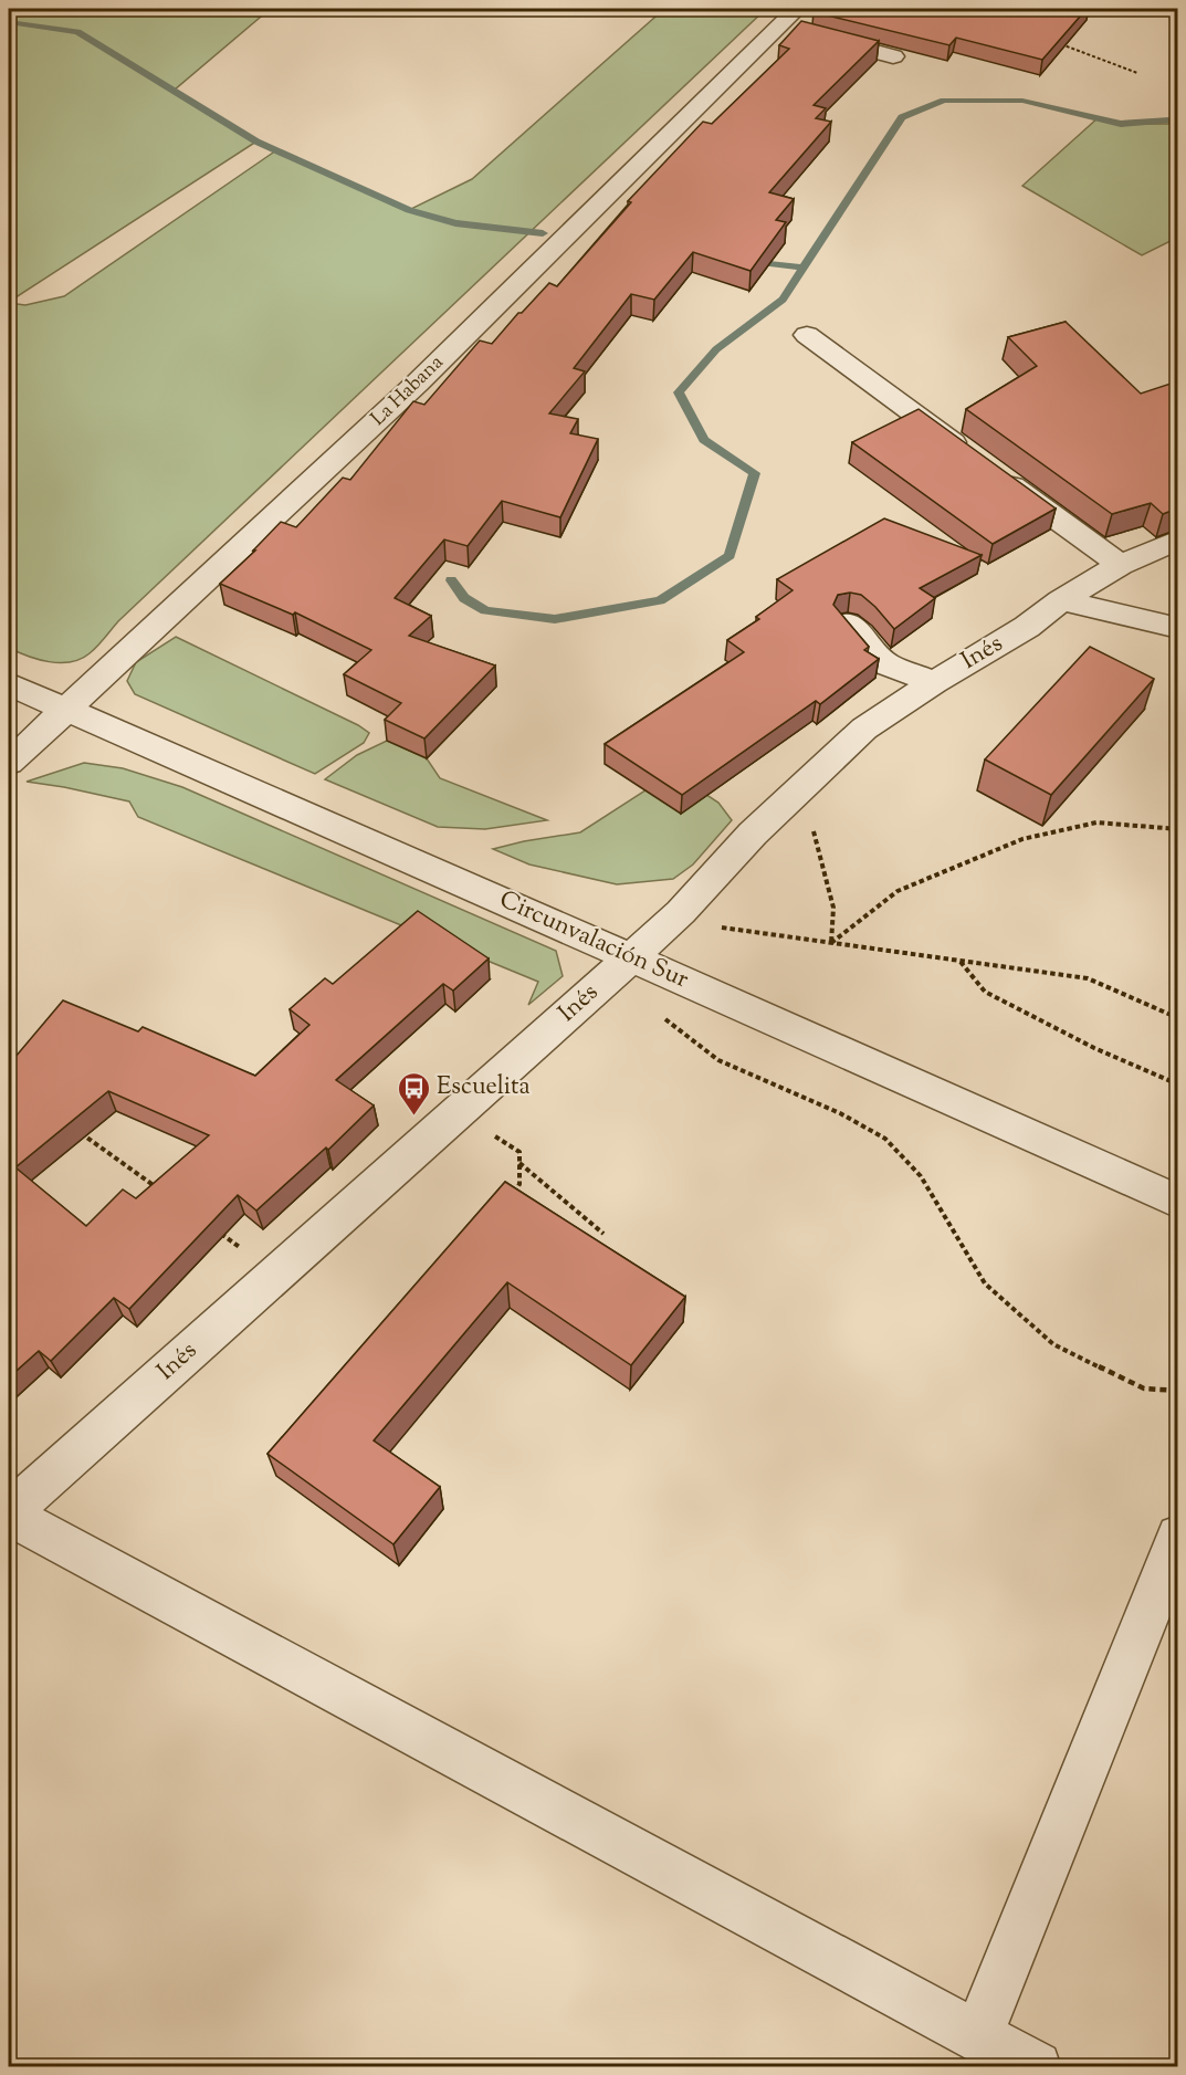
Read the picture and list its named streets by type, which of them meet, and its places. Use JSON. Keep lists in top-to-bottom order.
{
  "streets": {
    "street": ["La Habana", "Inés", "Circunvalación Sur"]
  },
  "crossings": [
    ["La Habana", "Circunvalación Sur"],
    ["Inés", "Circunvalación Sur"]
  ],
  "places": {
    "bus stop": ["Escuelita"]
  }
}
